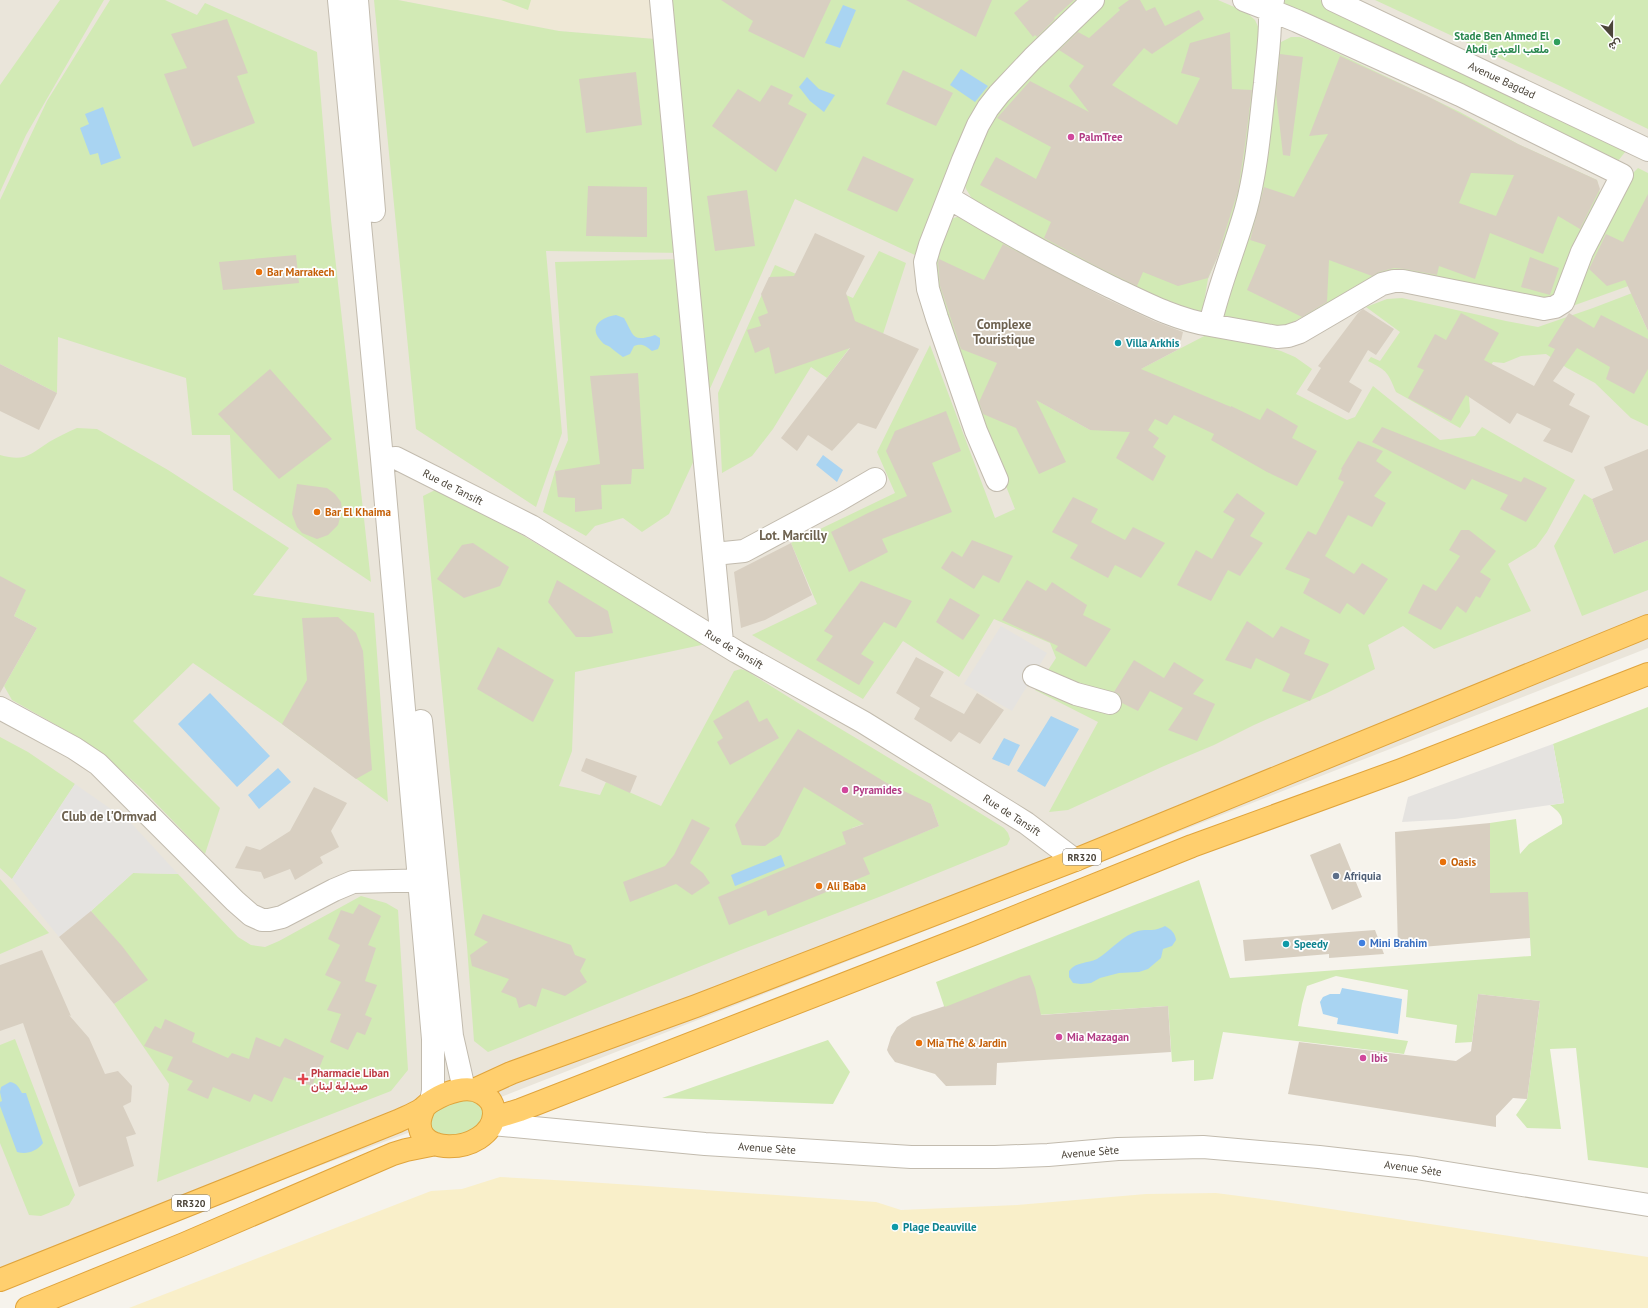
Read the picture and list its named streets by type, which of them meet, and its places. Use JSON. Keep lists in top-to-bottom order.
{
  "streets": {
    "highway": ["RR320"],
    "street": ["Avenue Bagdad", "Rue de Tansift", "Avenue Sète"]
  },
  "crossings": [
    ["Rue de Tansift", "RR320"],
    ["RR320", "Avenue Sète"]
  ],
  "districts": ["Complexe Touristique", "Lot. Marcilly", "Club de l'Ormvad"],
  "places": {
    "other": [
      "Stade Ben Ahmed El Abdi ملعب العبدي",
      "PalmTree",
      "Bar Marrakech",
      "Villa Arkhis",
      "Bar El Khaima",
      "Pyramides",
      "Oasis",
      "Afriquia",
      "Ali Baba",
      "Mini Brahim",
      "Speedy",
      "Mia Mazagan",
      "Mia Thé & Jardin",
      "Ibis",
      "Plage Deauville"
    ],
    "health": ["Pharmacie Liban صيدلية لبنان"]
  },
  "north": "bottom"
}
